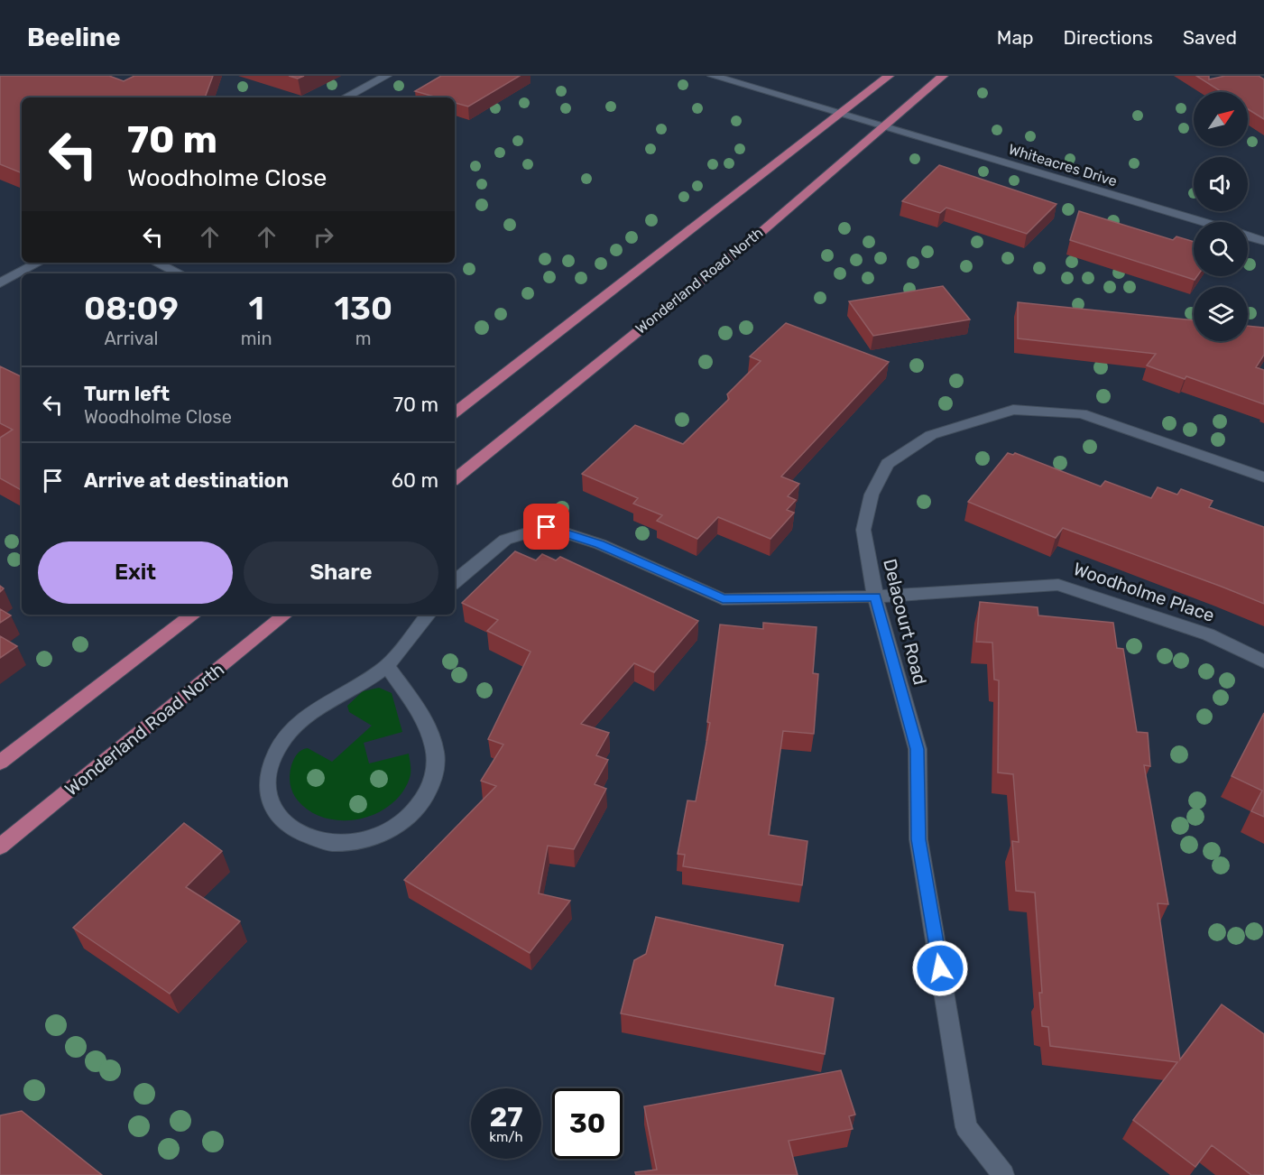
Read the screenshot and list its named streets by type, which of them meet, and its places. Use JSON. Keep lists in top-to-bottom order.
{
  "streets": {
    "main road": ["Wonderland Road North"],
    "street": ["Whiteacres Drive", "Woodholme Place", "Delacourt Road"]
  },
  "crossings": [
    ["Whiteacres Drive", "Wonderland Road North"],
    ["Woodholme Place", "Delacourt Road"]
  ],
  "north": "top right",
  "page": {
    "header": "Beeline",
    "nav": ["Map", "Directions", "Saved"],
    "turn": ["70 m", "Woodholme Close"],
    "eta": [
      "08:09",
      "Arrival",
      "1",
      "min",
      "130",
      "m"
    ],
    "list": [
      {
        "name": "Turn left",
        "note": "Woodholme Close",
        "value": "70 m"
      },
      {
        "name": "Arrive at destination",
        "value": "60 m"
      }
    ],
    "buttons": ["Exit", "Share"],
    "speed": "27 km/h",
    "limit": "30"
  }
}
